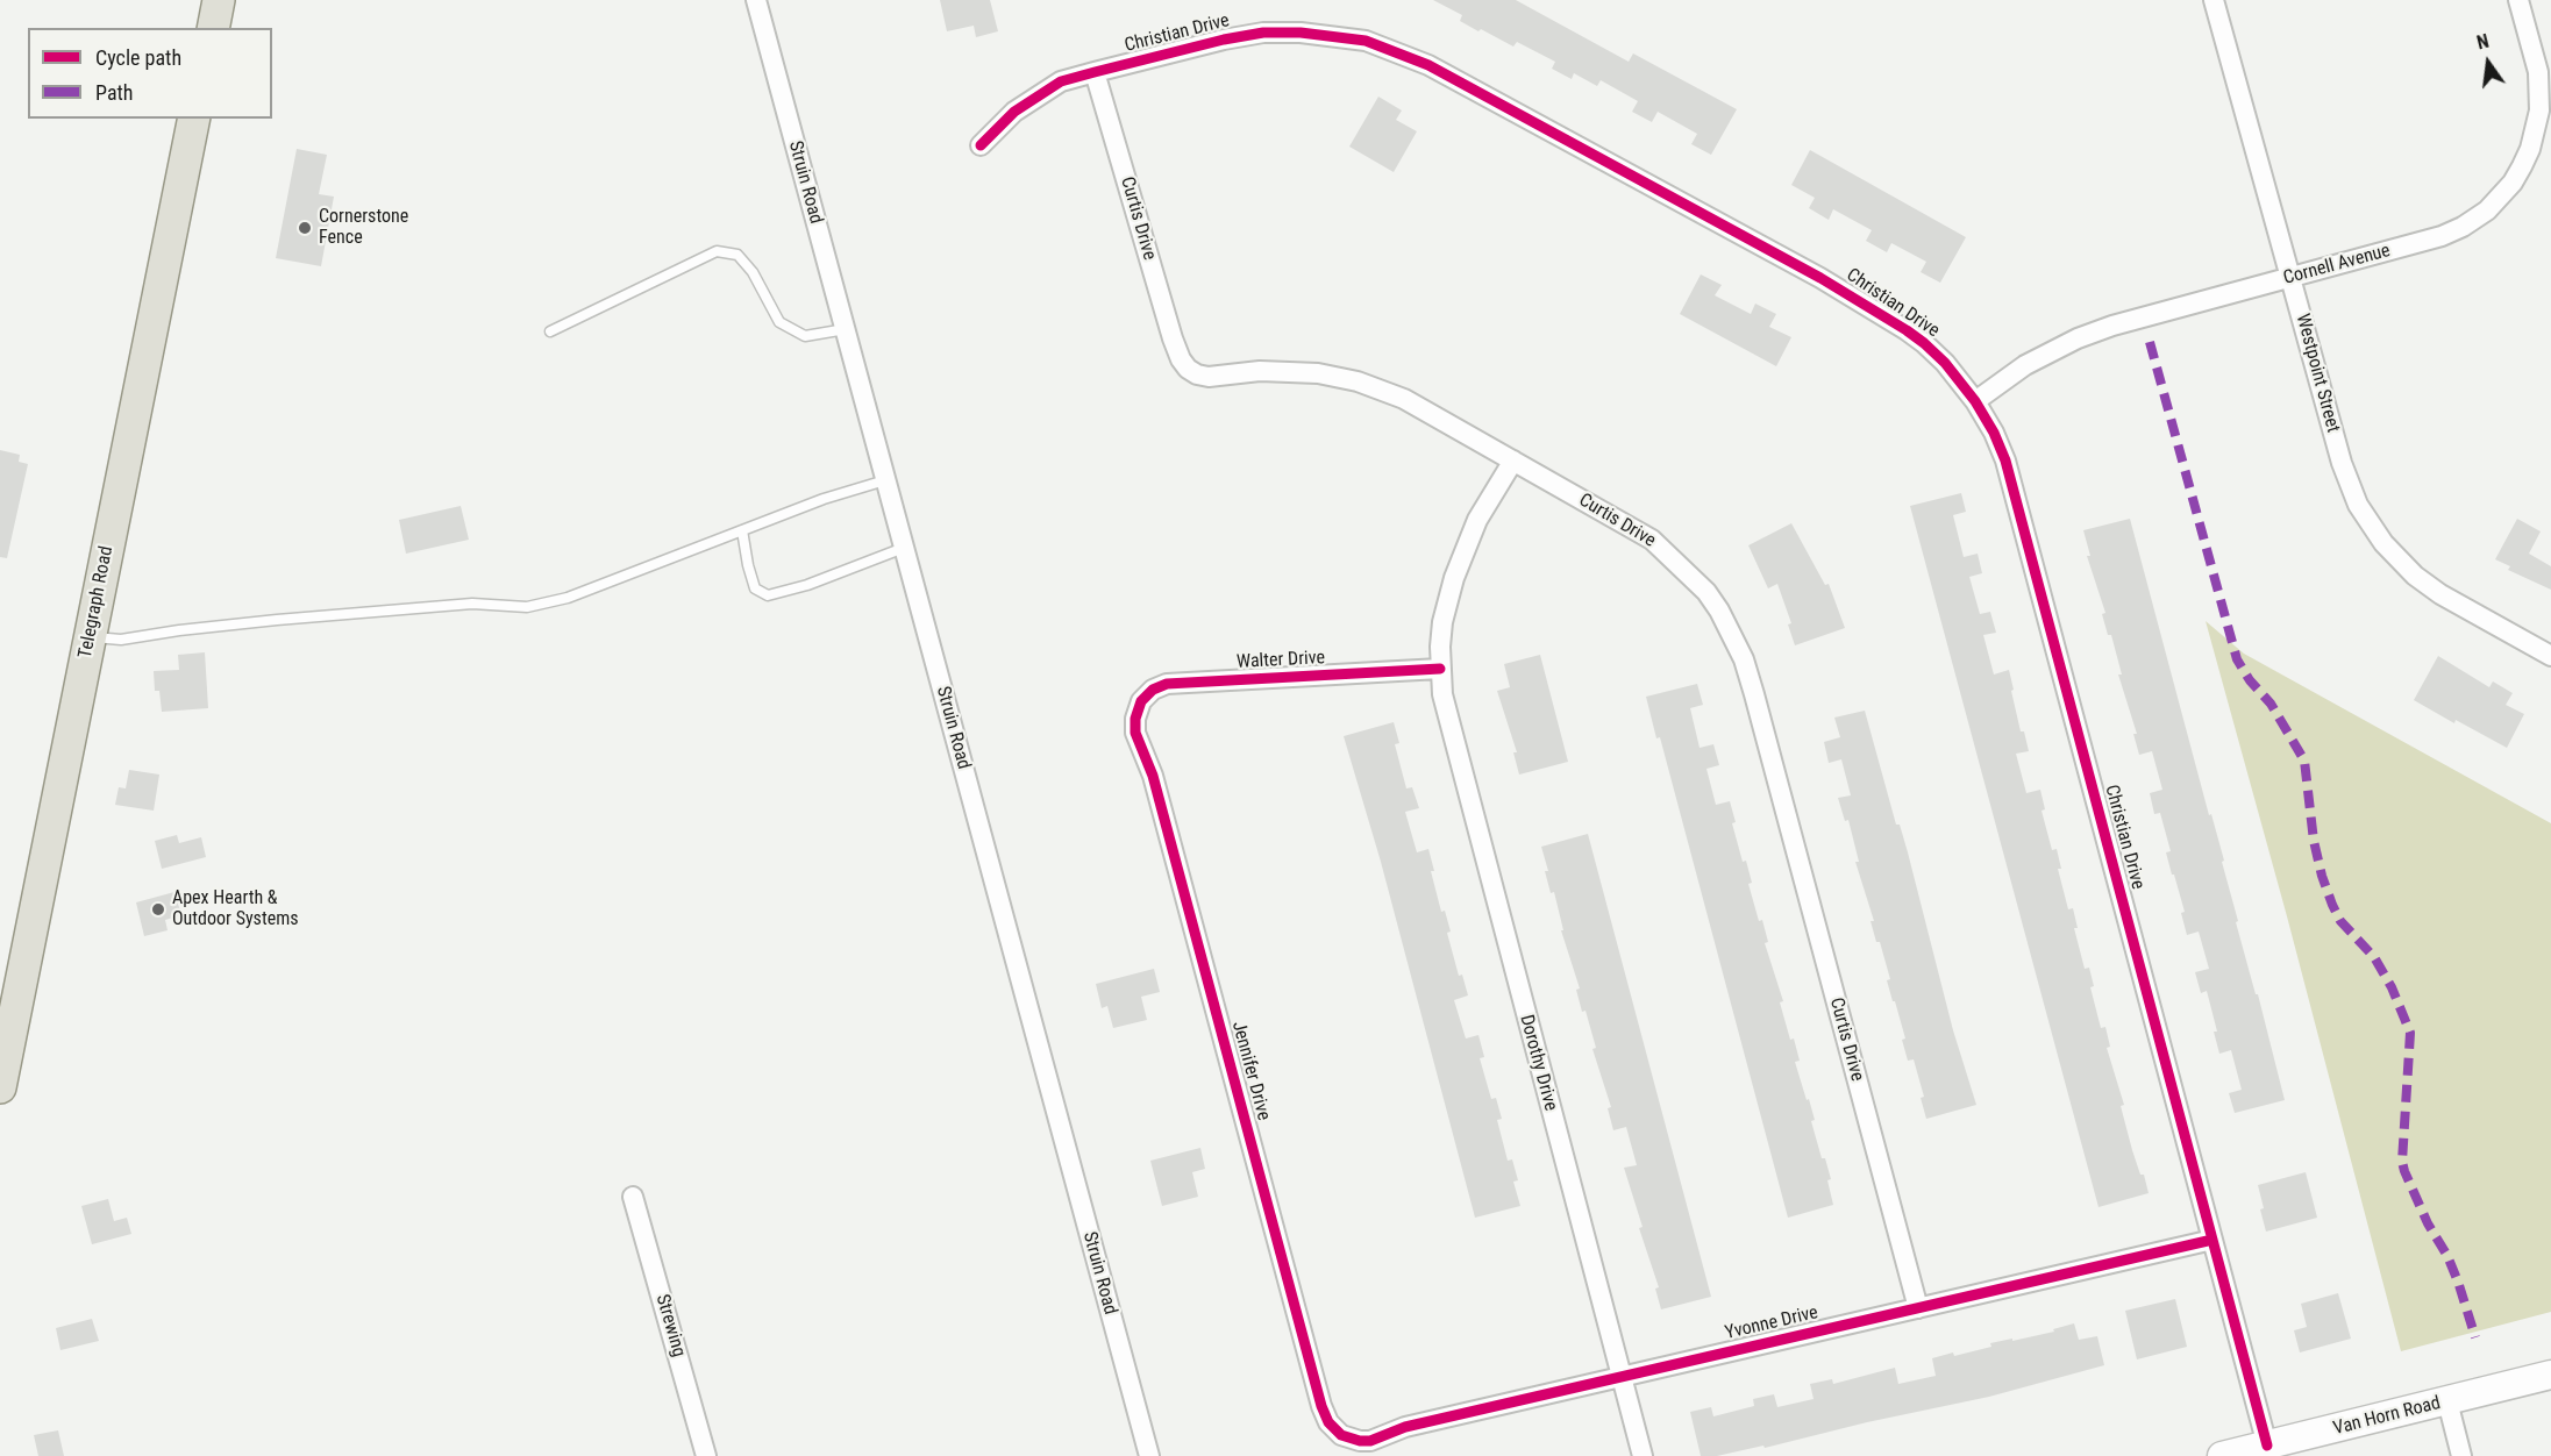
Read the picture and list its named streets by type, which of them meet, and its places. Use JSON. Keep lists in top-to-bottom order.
{
  "streets": {
    "main road": ["Telegraph Road", "Van Horn Road"],
    "street": [
      "Christian Drive",
      "Struin Road",
      "Curtis Drive",
      "Cornell Avenue",
      "Westpoint Street",
      "Walter Drive",
      "Dorothy Drive",
      "Jennifer Drive",
      "Yvonne Drive",
      "Strewing"
    ]
  },
  "crossings": [
    ["Christian Drive", "Curtis Drive"],
    ["Christian Drive", "Cornell Avenue"],
    ["Christian Drive", "Yvonne Drive"],
    ["Christian Drive", "Van Horn Road"],
    ["Curtis Drive", "Yvonne Drive"],
    ["Cornell Avenue", "Westpoint Street"],
    ["Walter Drive", "Dorothy Drive"],
    ["Walter Drive", "Jennifer Drive"],
    ["Dorothy Drive", "Yvonne Drive"],
    ["Jennifer Drive", "Yvonne Drive"]
  ],
  "places": ["Cornerstone Fence", "Apex Hearth & Outdoor Systems"],
  "legend": ["Cycle path", "Path"],
  "north": "top"
}
